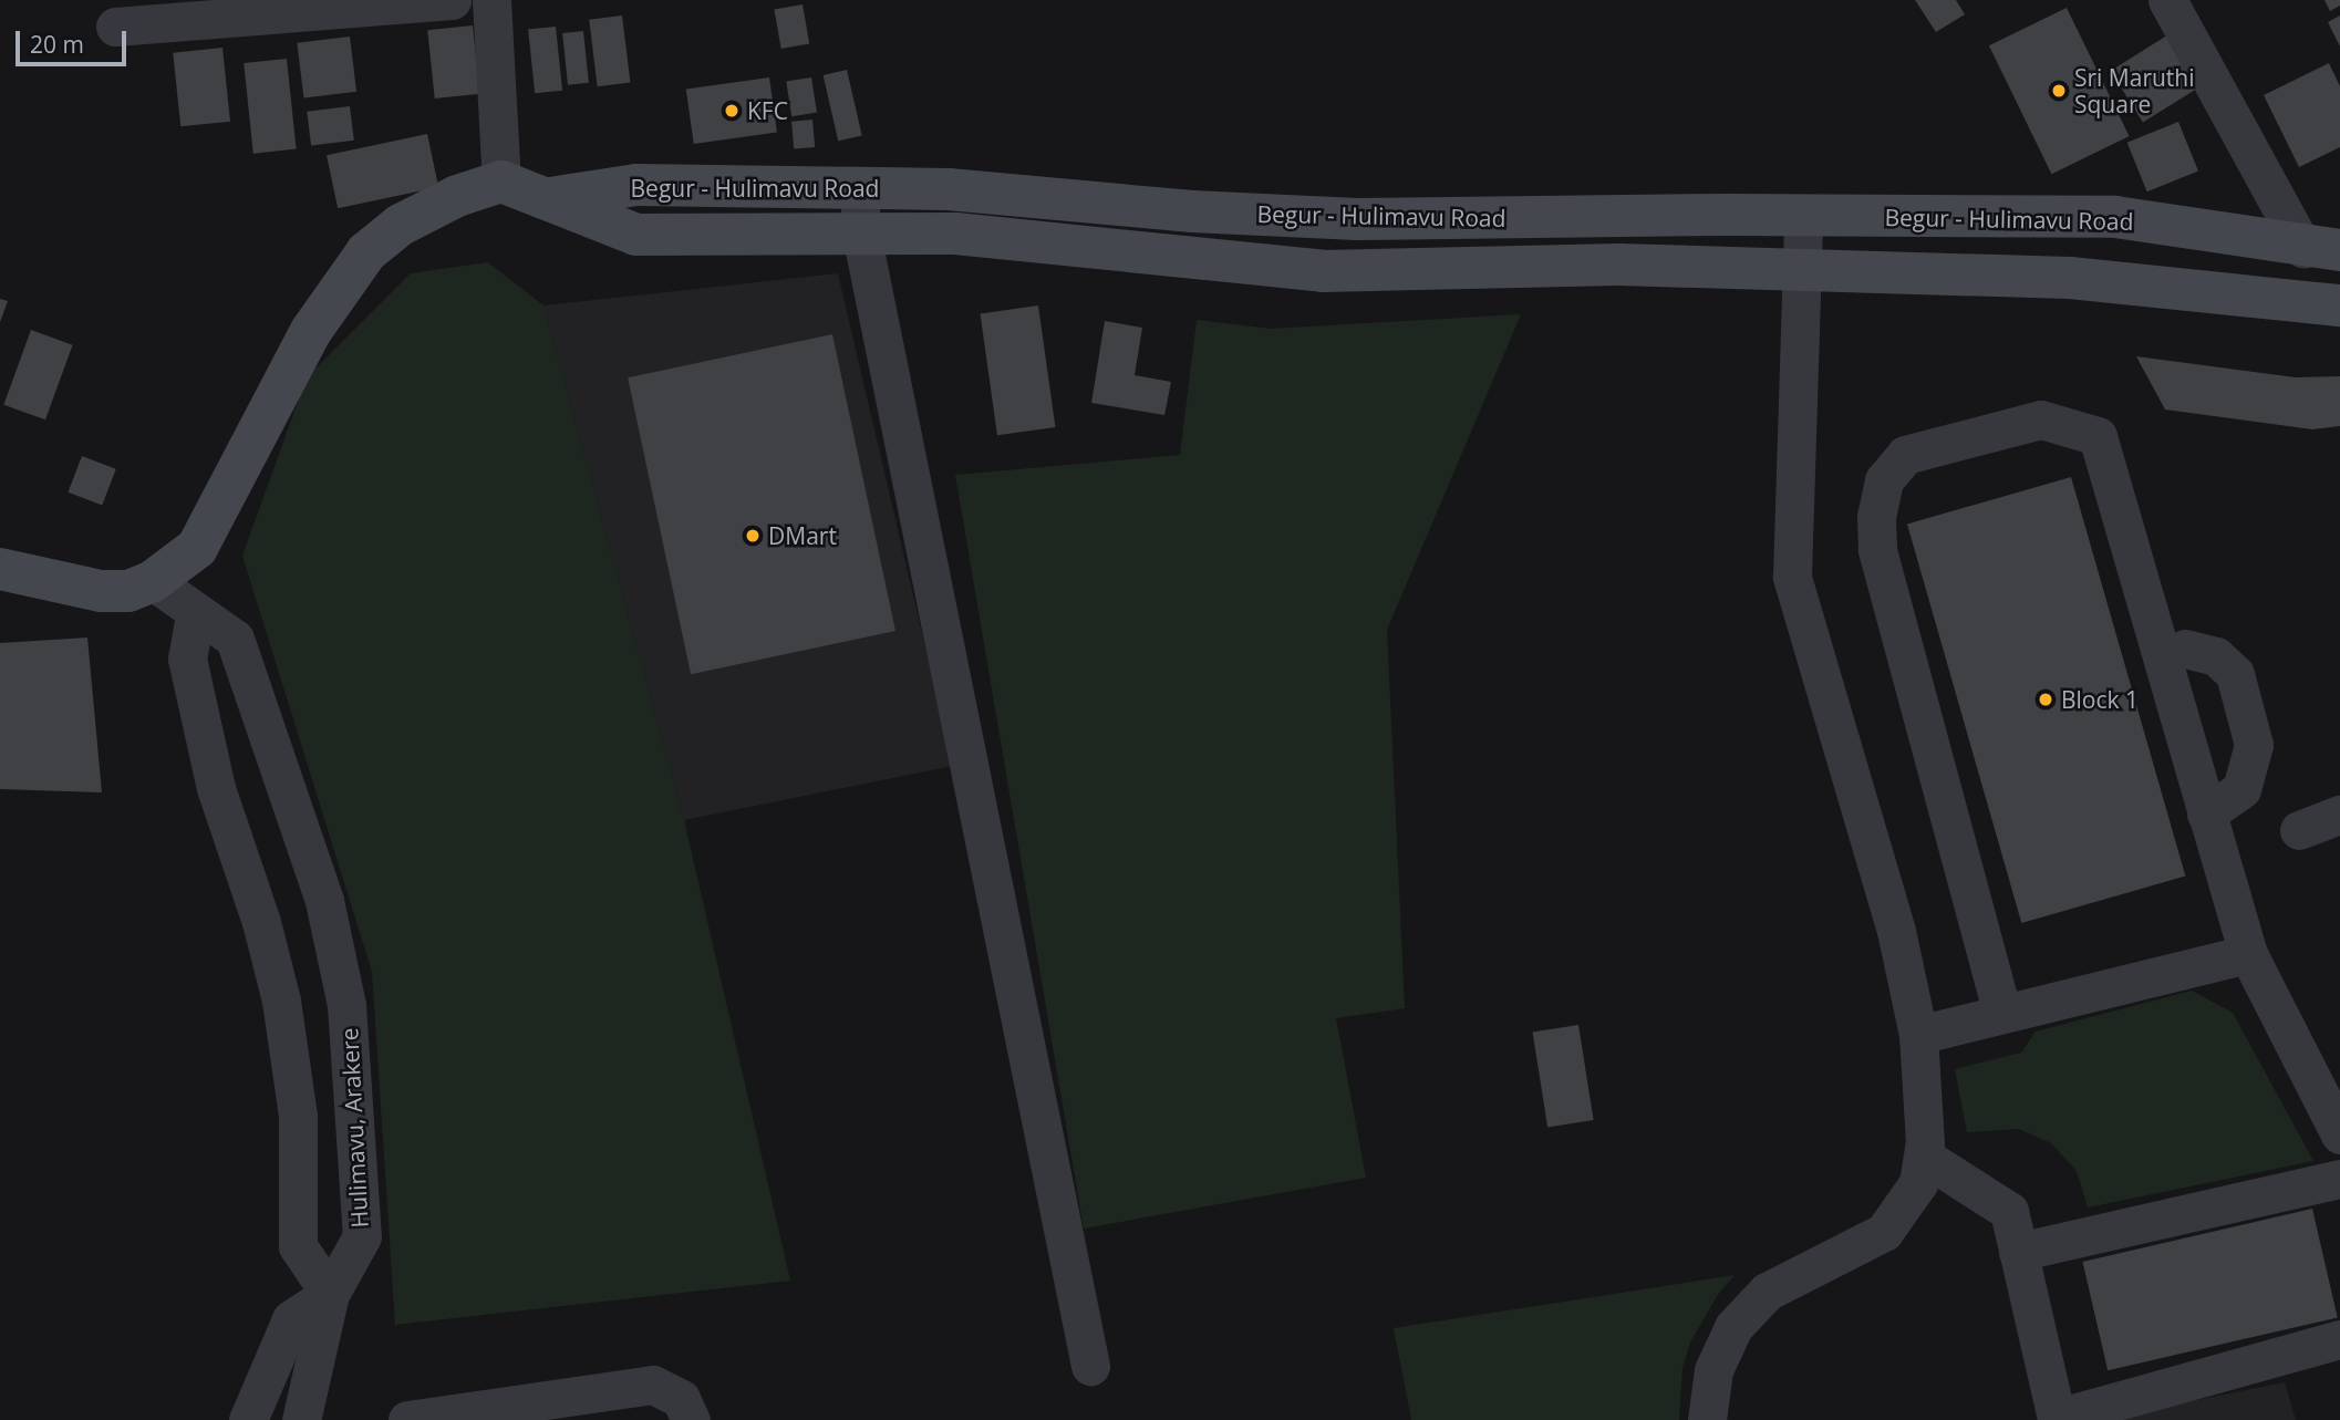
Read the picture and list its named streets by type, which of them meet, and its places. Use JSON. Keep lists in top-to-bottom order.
{
  "streets": {
    "main road": ["Begur - Hulimavu Road"],
    "street": ["Hulimavu, Arakere"]
  },
  "places": [
    "Sri Maruthi Square",
    "KFC",
    "DMart",
    "Block 1"
  ],
  "scale_bar": "20 m"
}
